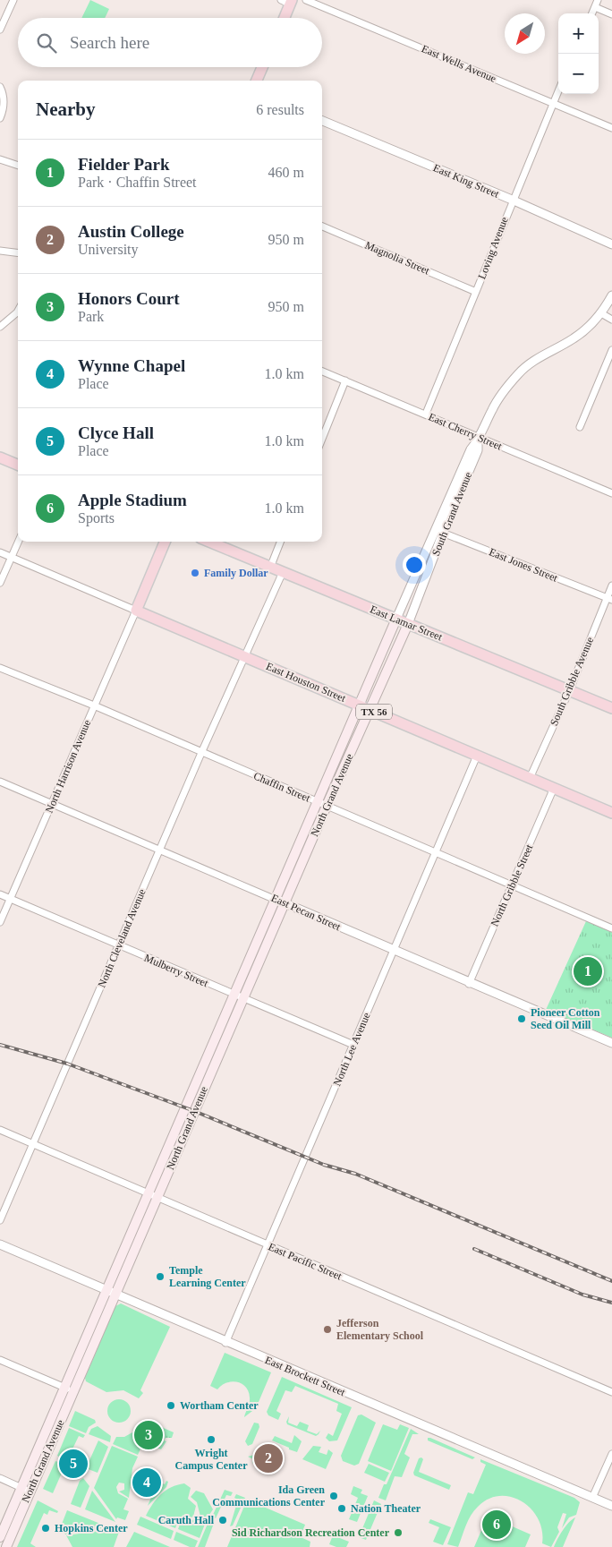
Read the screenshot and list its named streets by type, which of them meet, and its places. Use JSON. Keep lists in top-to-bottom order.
{
  "streets": {
    "main road": [
      "South Grand Avenue",
      "East Lamar Street",
      "East Houston Street",
      "TX 56",
      "North Grand Avenue"
    ],
    "street": [
      "East Wells Avenue",
      "East King Street",
      "Loving Avenue",
      "Magnolia Street",
      "East Cherry Street",
      "East Jones Street",
      "South Gribble Avenue",
      "North Harrison Avenue",
      "Chaffin Street",
      "North Gribble Street",
      "East Pecan Street",
      "North Cleveland Avenue",
      "Mulberry Street",
      "North Lee Avenue",
      "East Pacific Street",
      "East Brockett Street"
    ]
  },
  "crossings": [
    ["East Wells Avenue", "Loving Avenue"],
    ["East King Street", "Loving Avenue"],
    ["Loving Avenue", "Magnolia Street"],
    ["Loving Avenue", "East Cherry Street"],
    ["East Cherry Street", "South Grand Avenue"],
    ["South Grand Avenue", "East Jones Street"],
    ["South Grand Avenue", "East Lamar Street"],
    ["South Grand Avenue", "East Houston Street"],
    ["South Grand Avenue", "North Grand Avenue"],
    ["East Jones Street", "South Gribble Avenue"],
    ["East Lamar Street", "South Gribble Avenue"],
    ["East Lamar Street", "North Cleveland Avenue"],
    ["South Gribble Avenue", "East Houston Street"],
    ["East Houston Street", "North Harrison Avenue"],
    ["East Houston Street", "North Grand Avenue"],
    ["East Houston Street", "North Gribble Street"],
    ["East Houston Street", "North Cleveland Avenue"],
    ["East Houston Street", "North Lee Avenue"],
    ["North Harrison Avenue", "Chaffin Street"],
    ["North Harrison Avenue", "East Pecan Street"],
    ["North Harrison Avenue", "Mulberry Street"],
    ["Chaffin Street", "North Grand Avenue"],
    ["Chaffin Street", "North Gribble Street"],
    ["Chaffin Street", "North Cleveland Avenue"],
    ["Chaffin Street", "North Lee Avenue"],
    ["North Grand Avenue", "East Pecan Street"],
    ["North Grand Avenue", "Mulberry Street"],
    ["North Grand Avenue", "East Pacific Street"],
    ["North Grand Avenue", "East Brockett Street"],
    ["North Gribble Street", "East Pecan Street"],
    ["East Pecan Street", "North Cleveland Avenue"],
    ["East Pecan Street", "North Lee Avenue"],
    ["North Cleveland Avenue", "Mulberry Street"],
    ["North Cleveland Avenue", "East Pacific Street"],
    ["Mulberry Street", "North Lee Avenue"],
    ["North Lee Avenue", "East Pacific Street"],
    ["North Lee Avenue", "East Brockett Street"]
  ],
  "places": [
    "Family Dollar",
    "Pioneer Cotton Seed Oil Mill",
    "Temple Learning Center",
    "Jefferson Elementary School",
    "Wortham Center",
    "Wright Campus Center",
    "Ida Green Communications Center",
    "Nation Theater",
    "Caruth Hall",
    "Hopkins Center",
    "Sid Richardson Recreation Center"
  ],
  "north": "bottom left",
  "page": {
    "map_buttons": ["+", "−"],
    "search": "Search here",
    "heading": ["Nearby", "6 results"],
    "list": [
      {
        "mark": "1",
        "name": "Fielder Park",
        "note": "Park · Chaffin Street",
        "value": "460 m"
      },
      {
        "mark": "2",
        "name": "Austin College",
        "note": "University",
        "value": "950 m"
      },
      {
        "mark": "3",
        "name": "Honors Court",
        "note": "Park",
        "value": "950 m"
      },
      {
        "mark": "4",
        "name": "Wynne Chapel",
        "note": "Place",
        "value": "1.0 km"
      },
      {
        "mark": "5",
        "name": "Clyce Hall",
        "note": "Place",
        "value": "1.0 km"
      },
      {
        "mark": "6",
        "name": "Apple Stadium",
        "note": "Sports",
        "value": "1.0 km"
      }
    ],
    "pins": [
      "1",
      "3",
      "2",
      "5",
      "4",
      "6"
    ]
  }
}
